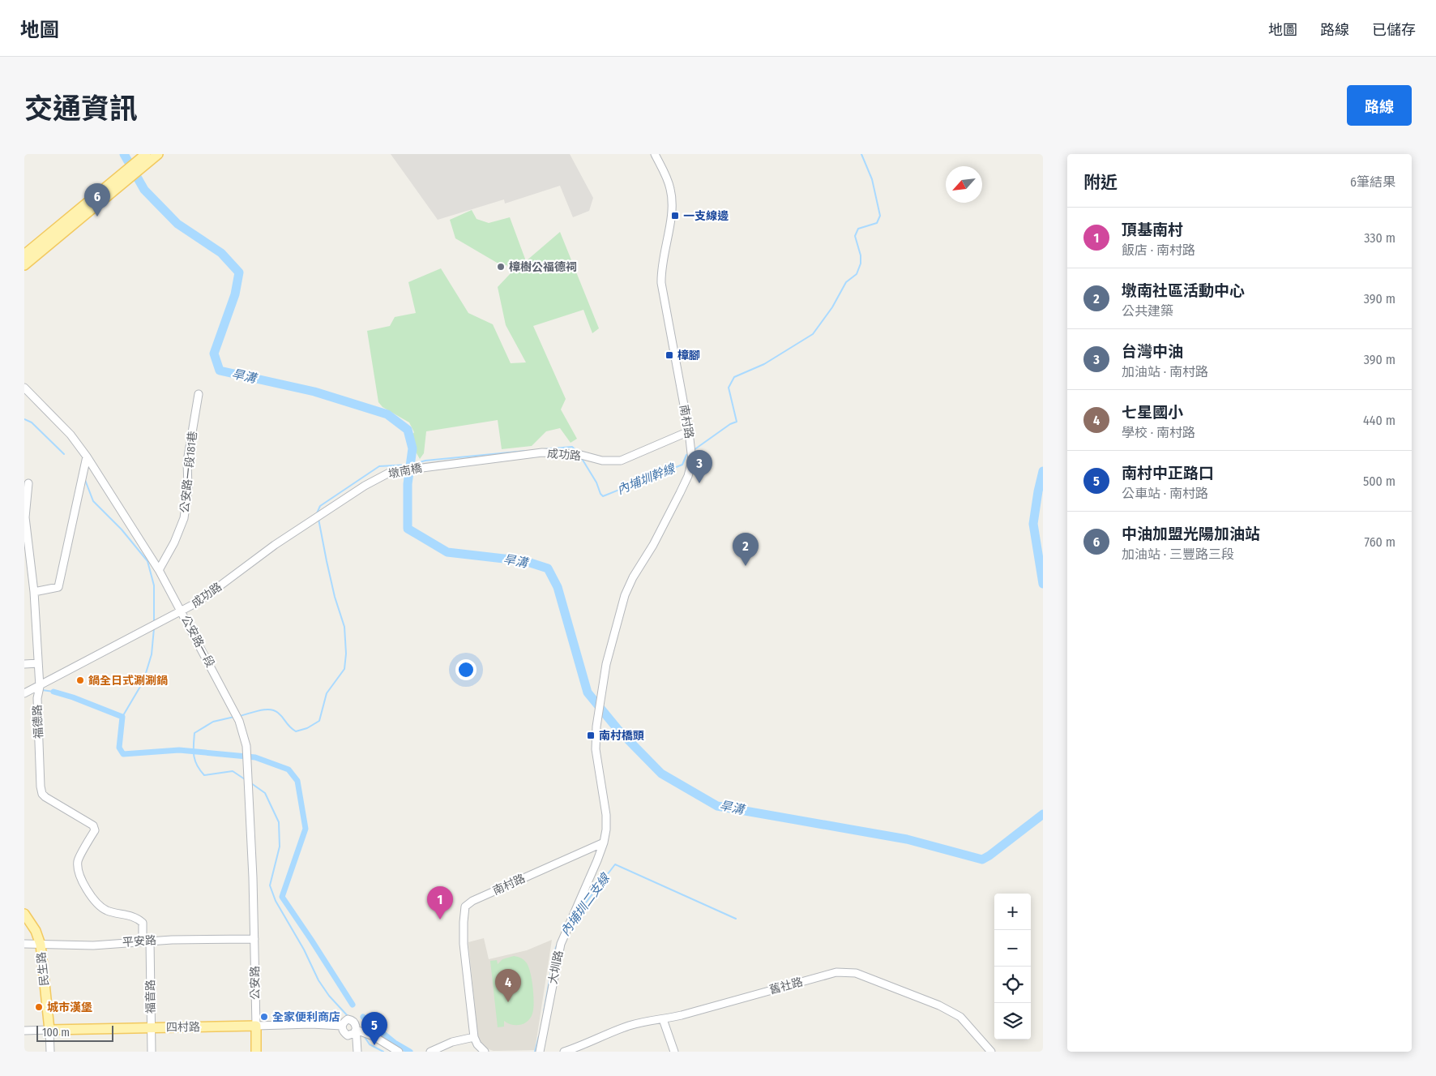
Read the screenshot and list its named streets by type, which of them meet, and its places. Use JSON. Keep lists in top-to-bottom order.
{
  "streets": {
    "main road": ["民生路", "公安路", "四村路"],
    "street": [
      "南村路",
      "成功路",
      "墩南橋",
      "公安路一段181巷",
      "公安路一段",
      "福德路",
      "平安路",
      "大圳路",
      "舊社路",
      "福音路"
    ]
  },
  "crossings": [
    ["南村路", "成功路"],
    ["南村路", "大圳路"],
    ["成功路", "墩南橋"],
    ["成功路", "公安路一段"],
    ["成功路", "福德路"],
    ["公安路一段181巷", "公安路一段"],
    ["公安路一段", "平安路"],
    ["公安路一段", "公安路"],
    ["福德路", "平安路"],
    ["福德路", "福音路"],
    ["平安路", "民生路"],
    ["平安路", "公安路"],
    ["平安路", "福音路"],
    ["民生路", "四村路"],
    ["公安路", "四村路"],
    ["福音路", "四村路"]
  ],
  "water": ["旱溝", "內埔圳幹線", "內埔圳二支線"],
  "places": {
    "transit": ["一支線邊", "樟腳", "南村橋頭"],
    "other": [
      "樟樹公福德祠",
      "鍋全日式涮涮鍋",
      "城市漢堡",
      "全家便利商店"
    ]
  },
  "scale_bar": "100 m",
  "north": "bottom left",
  "page": {
    "header": "地圖",
    "nav": ["地圖", "路線", "已儲存"],
    "title": "交通資訊",
    "buttons": "路線",
    "heading": ["附近", "6筆結果"],
    "pins": [
      "6",
      "3",
      "2",
      "1",
      "4",
      "5"
    ],
    "list": [
      {
        "mark": "1",
        "name": "頂基南村",
        "note": "飯店 · 南村路",
        "value": "330 m"
      },
      {
        "mark": "2",
        "name": "墩南社區活動中心",
        "note": "公共建築",
        "value": "390 m"
      },
      {
        "mark": "3",
        "name": "台灣中油",
        "note": "加油站 · 南村路",
        "value": "390 m"
      },
      {
        "mark": "4",
        "name": "七星國小",
        "note": "學校 · 南村路",
        "value": "440 m"
      },
      {
        "mark": "5",
        "name": "南村中正路口",
        "note": "公車站 · 南村路",
        "value": "500 m"
      },
      {
        "mark": "6",
        "name": "中油加盟光陽加油站",
        "note": "加油站 · 三豐路三段",
        "value": "760 m"
      }
    ],
    "map_buttons": ["+", "−"],
    "scale": "100 m"
  }
}
